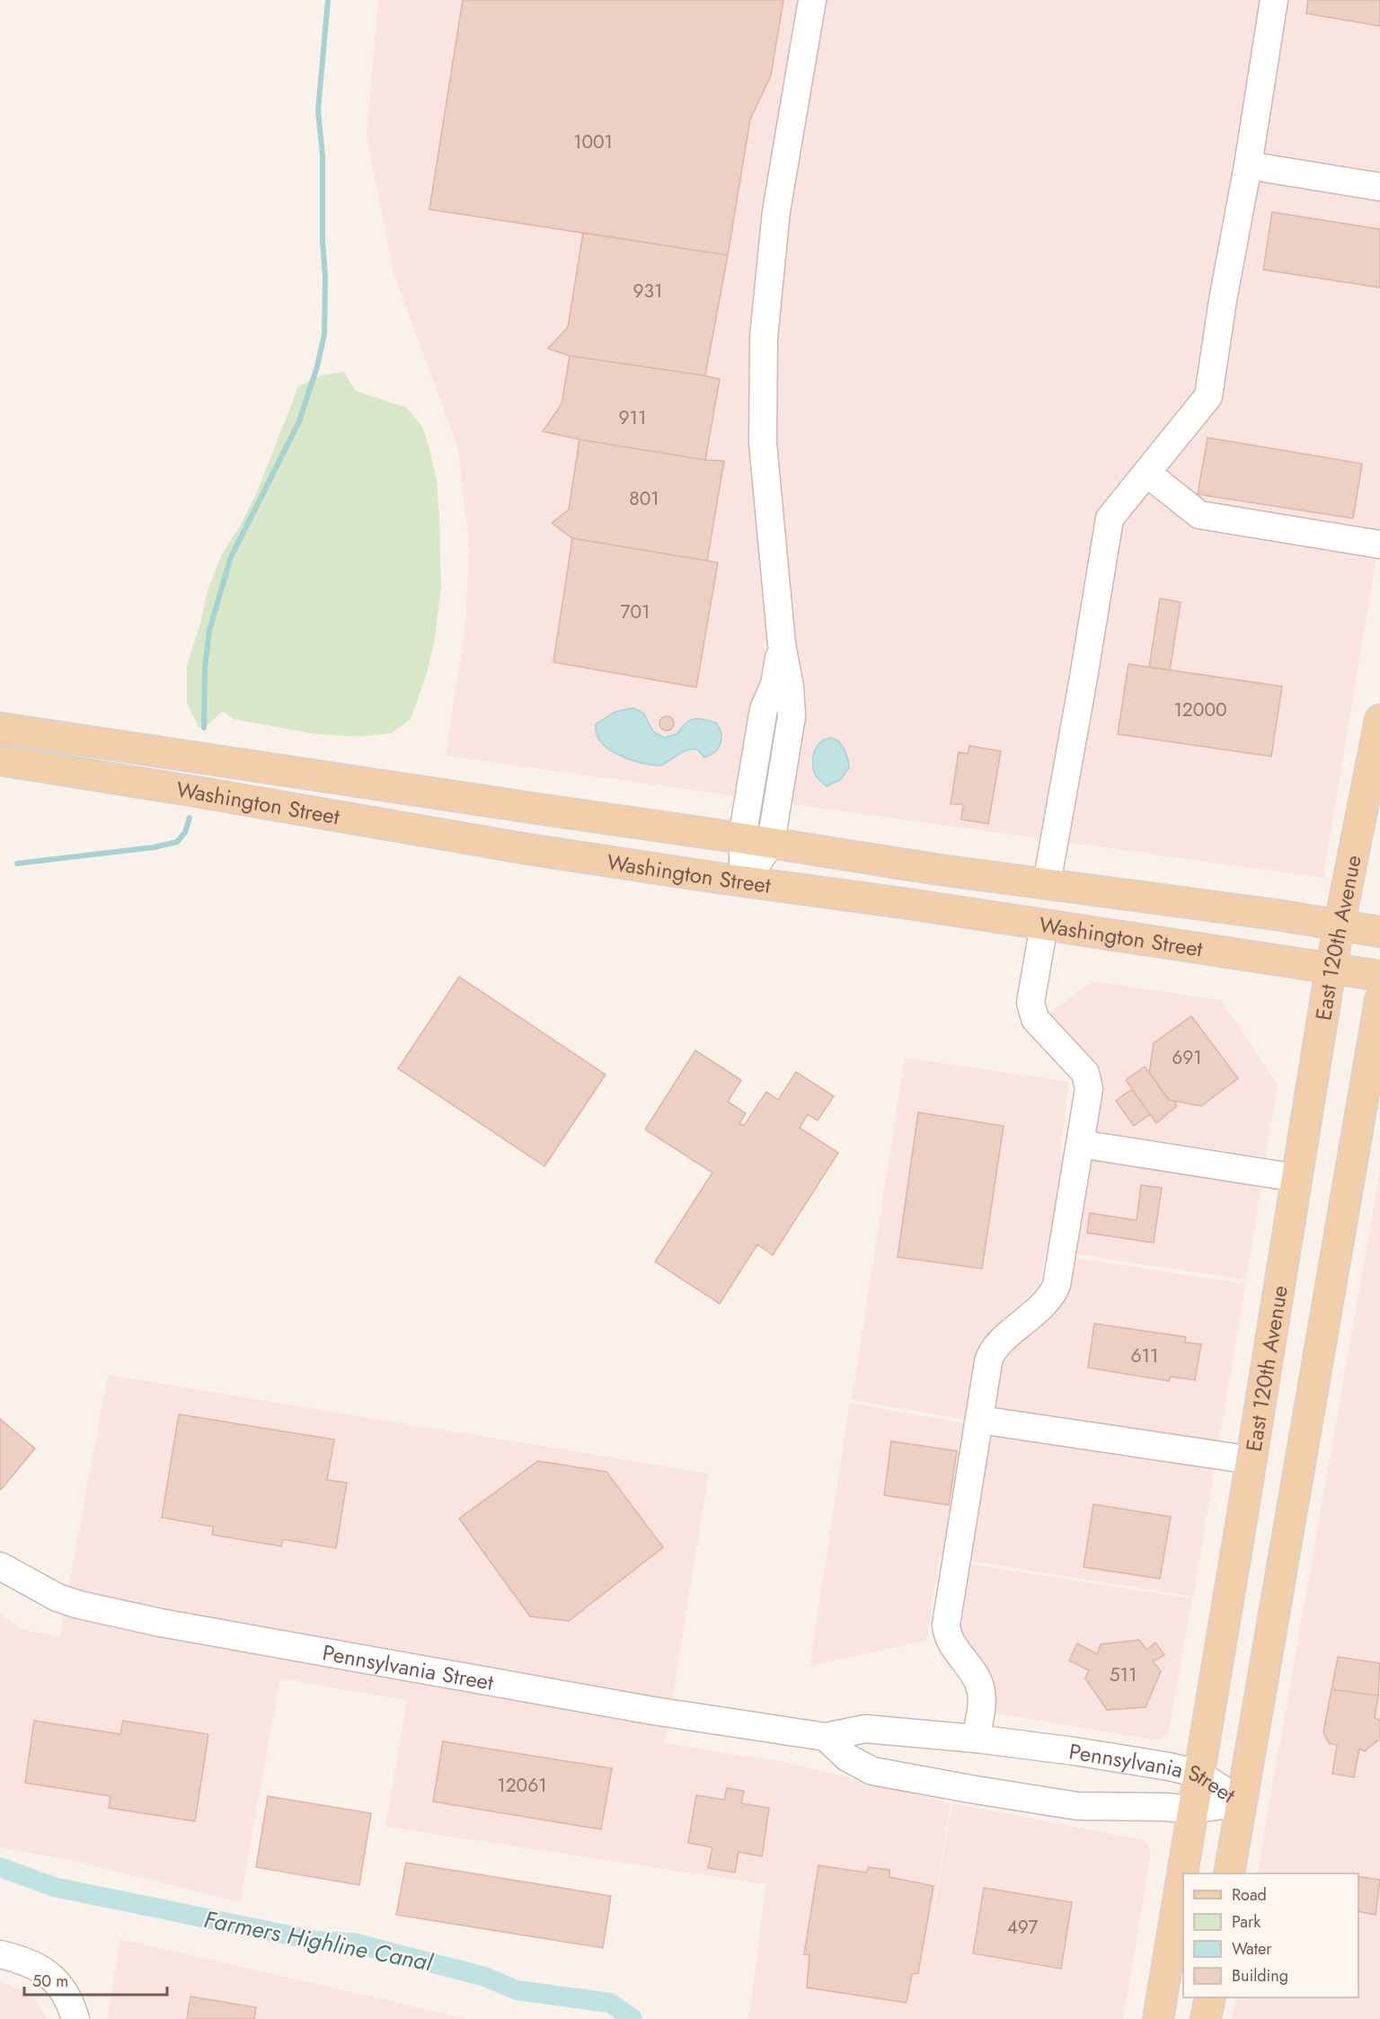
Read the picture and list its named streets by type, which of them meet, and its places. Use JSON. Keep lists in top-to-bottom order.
{
  "streets": {
    "main road": ["Washington Street", "East 120th Avenue"],
    "street": ["Pennsylvania Street"]
  },
  "crossings": [
    ["Washington Street", "East 120th Avenue"],
    ["East 120th Avenue", "Pennsylvania Street"]
  ],
  "water": ["Farmers Highline Canal"],
  "house_numbers": [
    "1001",
    "931",
    "911",
    "801",
    "701",
    "12000",
    "691",
    "611",
    "511",
    "12061",
    "497"
  ],
  "legend": [
    "Road",
    "Park",
    "Water",
    "Building"
  ],
  "scale_bar": "50 m"
}
